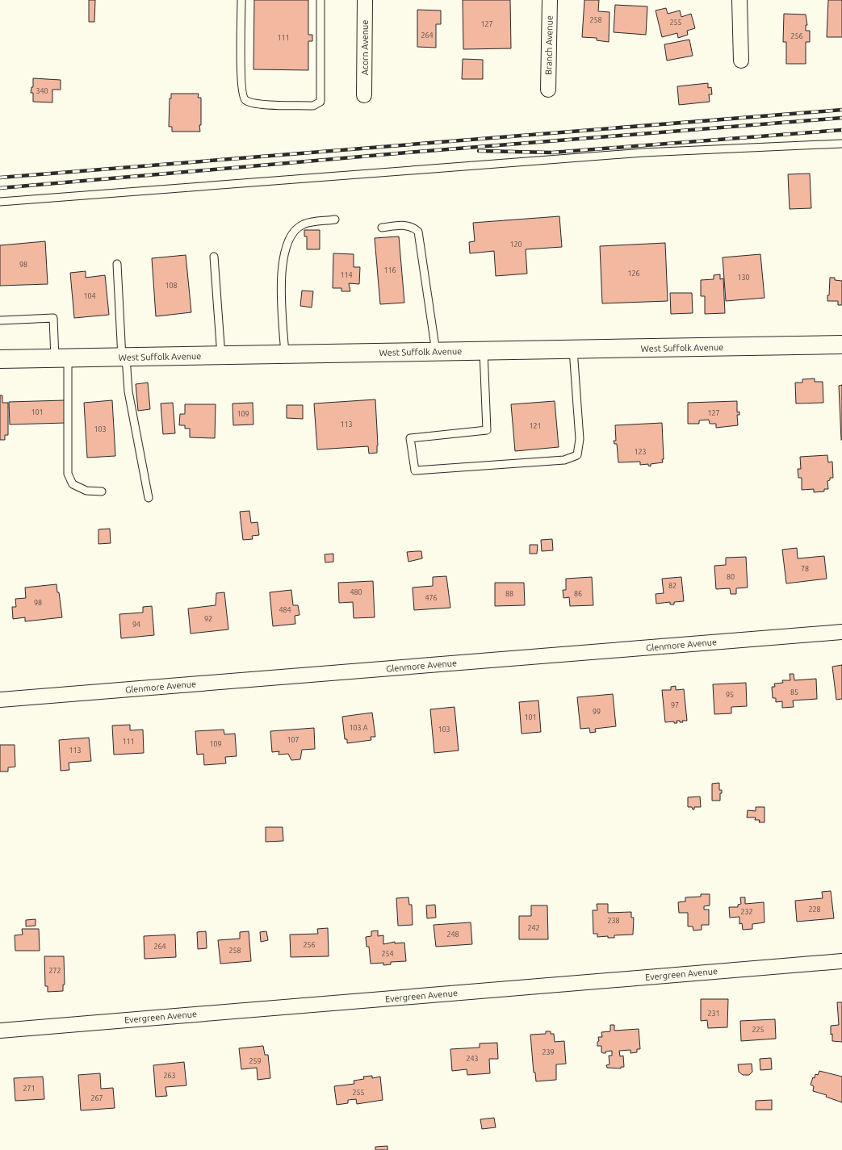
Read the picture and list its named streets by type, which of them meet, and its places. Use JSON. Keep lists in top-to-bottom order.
{
  "streets": {
    "main road": ["West Suffolk Avenue"],
    "street": [
      "Branch Avenue",
      "Acorn Avenue",
      "Glenmore Avenue",
      "Evergreen Avenue"
    ]
  },
  "house_numbers": [
    "258",
    "255",
    "127",
    "264",
    "256",
    "111",
    "340",
    "120",
    "98",
    "116",
    "126",
    "114",
    "130",
    "108",
    "104",
    "101",
    "127",
    "109",
    "113",
    "121",
    "103",
    "123",
    "78",
    "80",
    "82",
    "480",
    "88",
    "86",
    "476",
    "98",
    "484",
    "92",
    "94",
    "85",
    "95",
    "97",
    "99",
    "101",
    "103 A",
    "103",
    "107",
    "111",
    "109",
    "113",
    "228",
    "232",
    "238",
    "242",
    "248",
    "256",
    "264",
    "258",
    "254",
    "272",
    "231",
    "225",
    "239",
    "243",
    "259",
    "263",
    "271",
    "255",
    "267"
  ]
}
